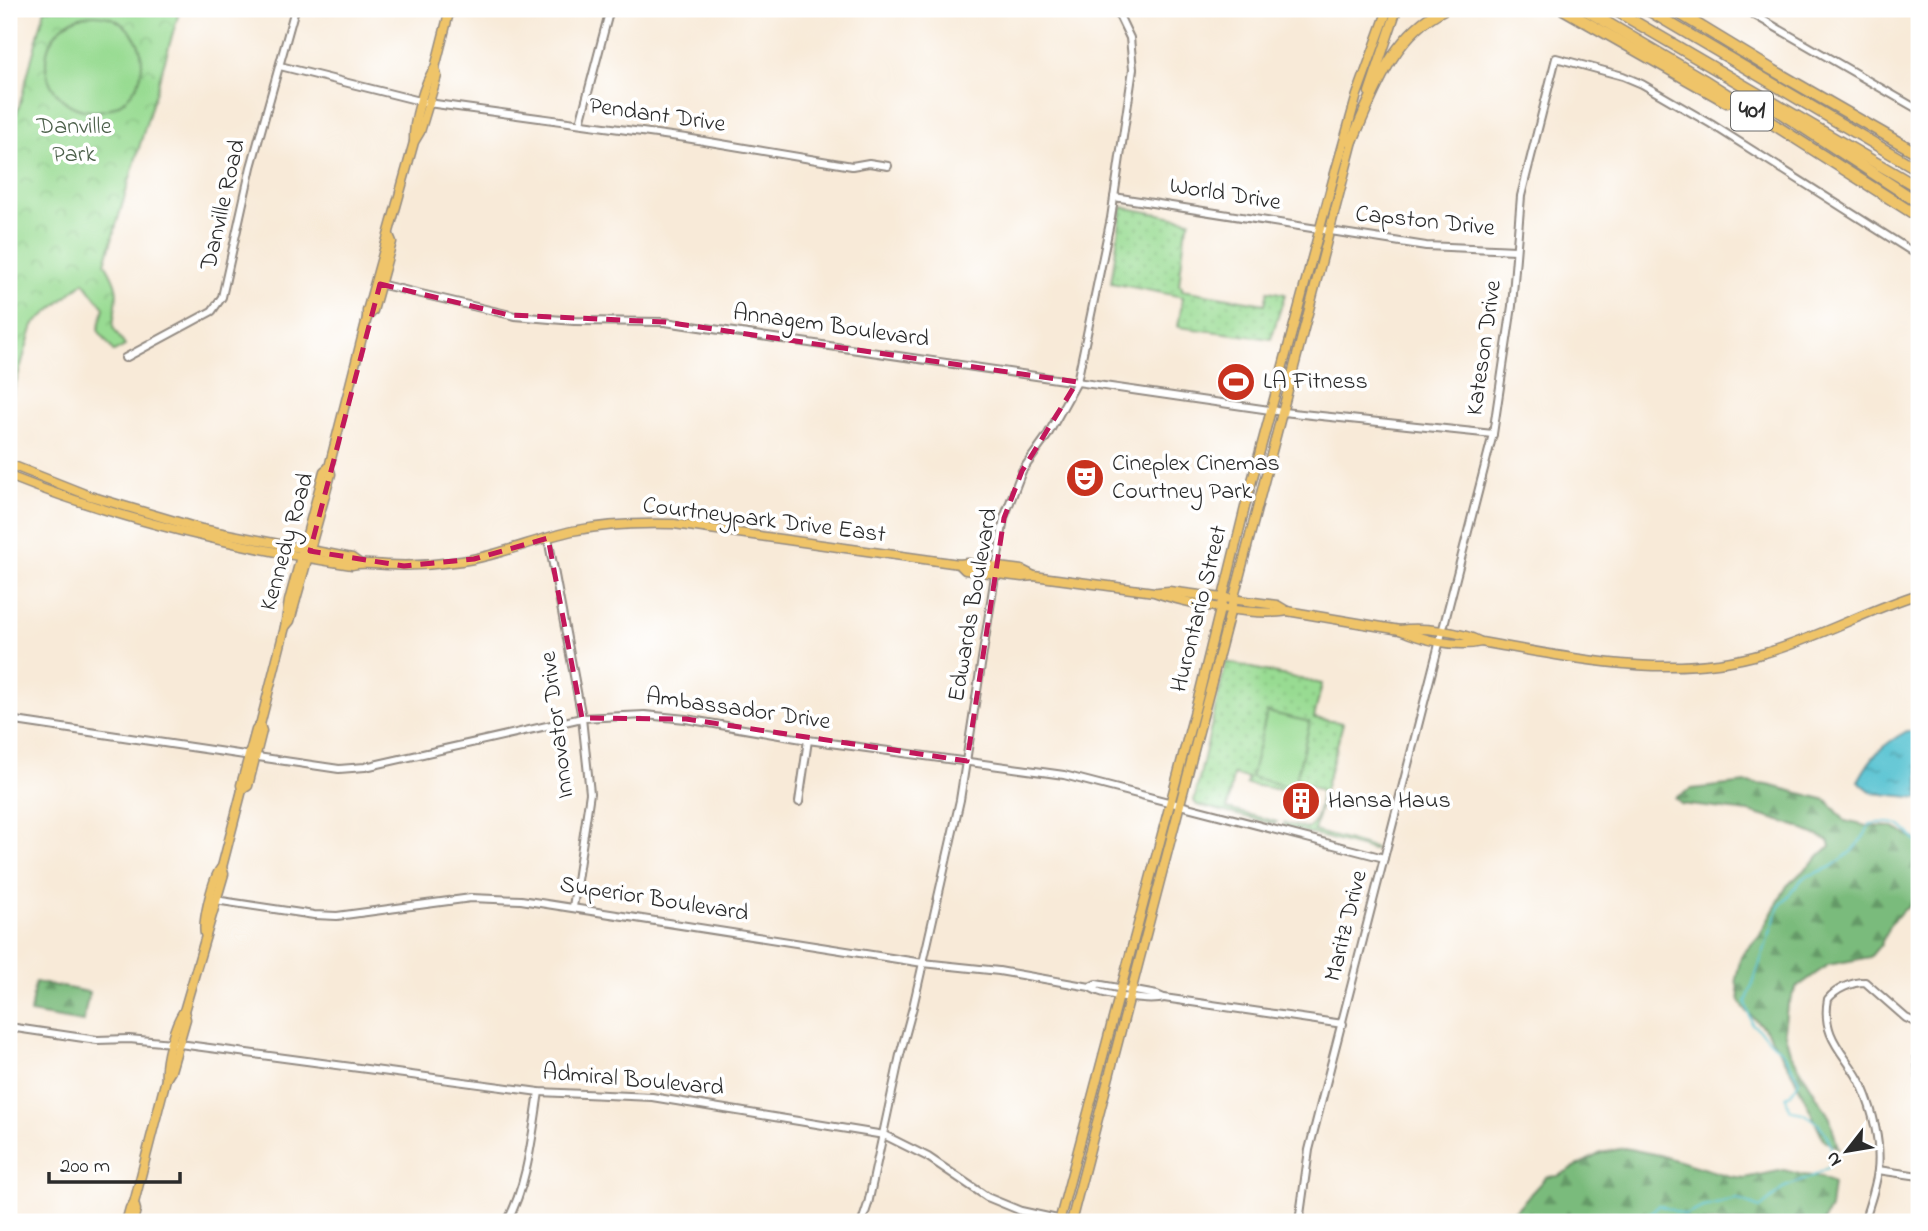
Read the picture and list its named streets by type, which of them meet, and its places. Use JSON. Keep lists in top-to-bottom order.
{
  "streets": {
    "highway": ["401"],
    "main road": ["Courtneypark Drive East", "Kennedy Road", "Hurontario Street"],
    "street": [
      "Pendant Drive",
      "World Drive",
      "Danville Road",
      "Capston Drive",
      "Annagem Boulevard",
      "Kateson Drive",
      "Edwards Boulevard",
      "Ambassador Drive",
      "Innovator Drive",
      "Superior Boulevard",
      "Maritz Drive",
      "Admiral Boulevard"
    ]
  },
  "crossings": [
    ["Pendant Drive", "Danville Road"],
    ["Pendant Drive", "Kennedy Road"],
    ["World Drive", "Capston Drive"],
    ["World Drive", "Edwards Boulevard"],
    ["World Drive", "Hurontario Street"],
    ["Capston Drive", "Kateson Drive"],
    ["Capston Drive", "Hurontario Street"],
    ["Annagem Boulevard", "Kateson Drive"],
    ["Annagem Boulevard", "Kennedy Road"],
    ["Annagem Boulevard", "Edwards Boulevard"],
    ["Annagem Boulevard", "Hurontario Street"],
    ["Kateson Drive", "Courtneypark Drive East"],
    ["Kateson Drive", "Maritz Drive"],
    ["Courtneypark Drive East", "Kennedy Road"],
    ["Courtneypark Drive East", "Edwards Boulevard"],
    ["Courtneypark Drive East", "Hurontario Street"],
    ["Courtneypark Drive East", "Innovator Drive"],
    ["Courtneypark Drive East", "Maritz Drive"],
    ["Kennedy Road", "Ambassador Drive"],
    ["Kennedy Road", "Superior Boulevard"],
    ["Kennedy Road", "Admiral Boulevard"],
    ["Edwards Boulevard", "Ambassador Drive"],
    ["Edwards Boulevard", "Superior Boulevard"],
    ["Edwards Boulevard", "Admiral Boulevard"],
    ["Hurontario Street", "Ambassador Drive"],
    ["Hurontario Street", "Superior Boulevard"],
    ["Hurontario Street", "Admiral Boulevard"],
    ["Ambassador Drive", "Innovator Drive"],
    ["Ambassador Drive", "Maritz Drive"],
    ["Innovator Drive", "Superior Boulevard"],
    ["Superior Boulevard", "Maritz Drive"]
  ],
  "parks": ["Danville Park"],
  "places": {
    "sports": ["LA Fitness"],
    "theatre": ["Cineplex Cinemas Courtney Park"],
    "building": ["Hansa Haus"]
  },
  "scale_bar": "200 m",
  "north": "bottom left"
}
